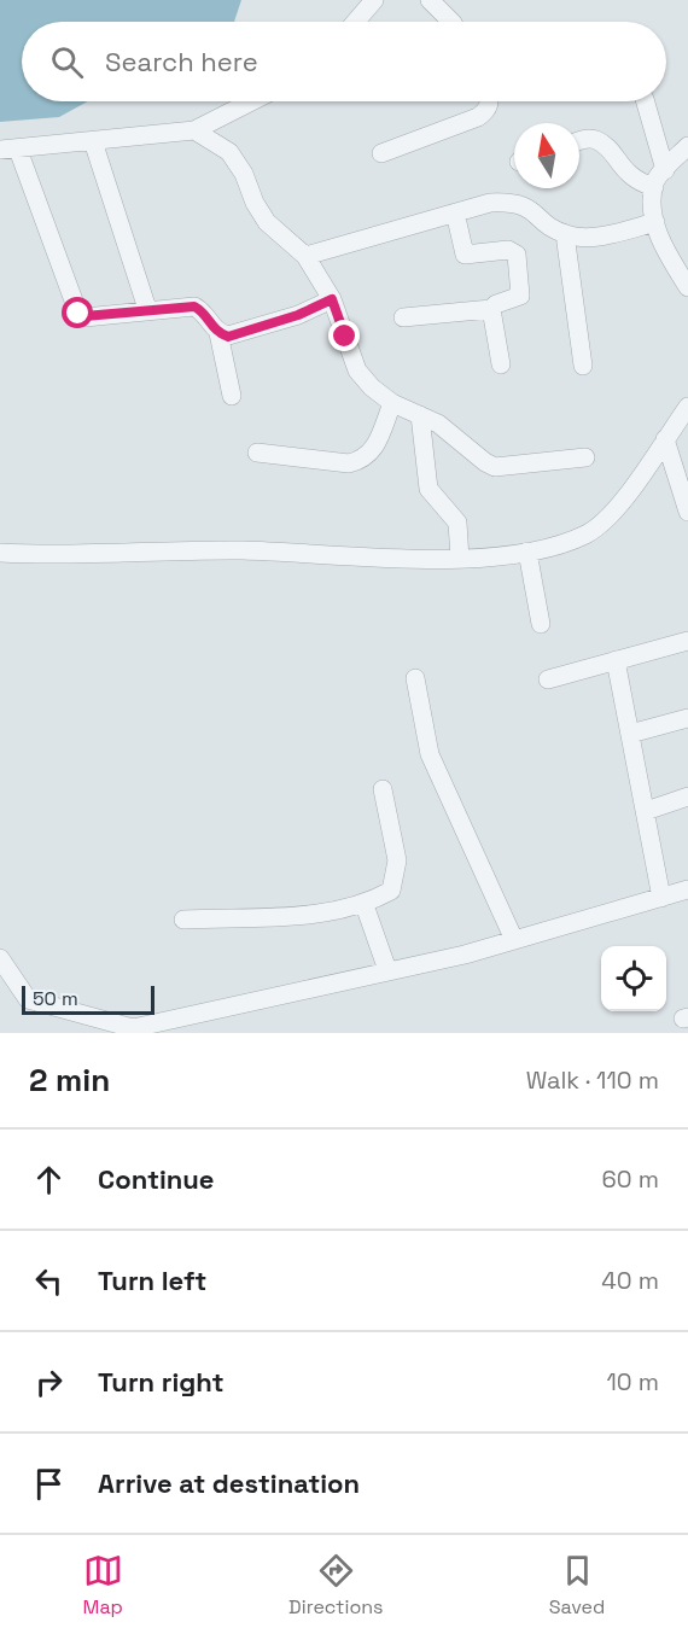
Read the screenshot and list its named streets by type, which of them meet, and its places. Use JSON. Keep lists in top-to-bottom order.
{
  "scale_bar": "50 m",
  "north": "top",
  "page": {
    "search": "Search here",
    "scale": "50 m",
    "heading": ["2 min", "Walk · 110 m"],
    "list": [
      ["Continue", "60 m"],
      ["Turn left", "40 m"],
      ["Turn right", "10 m"],
      "Arrive at destination"
    ],
    "nav": ["Map", "Directions", "Saved"]
  }
}
